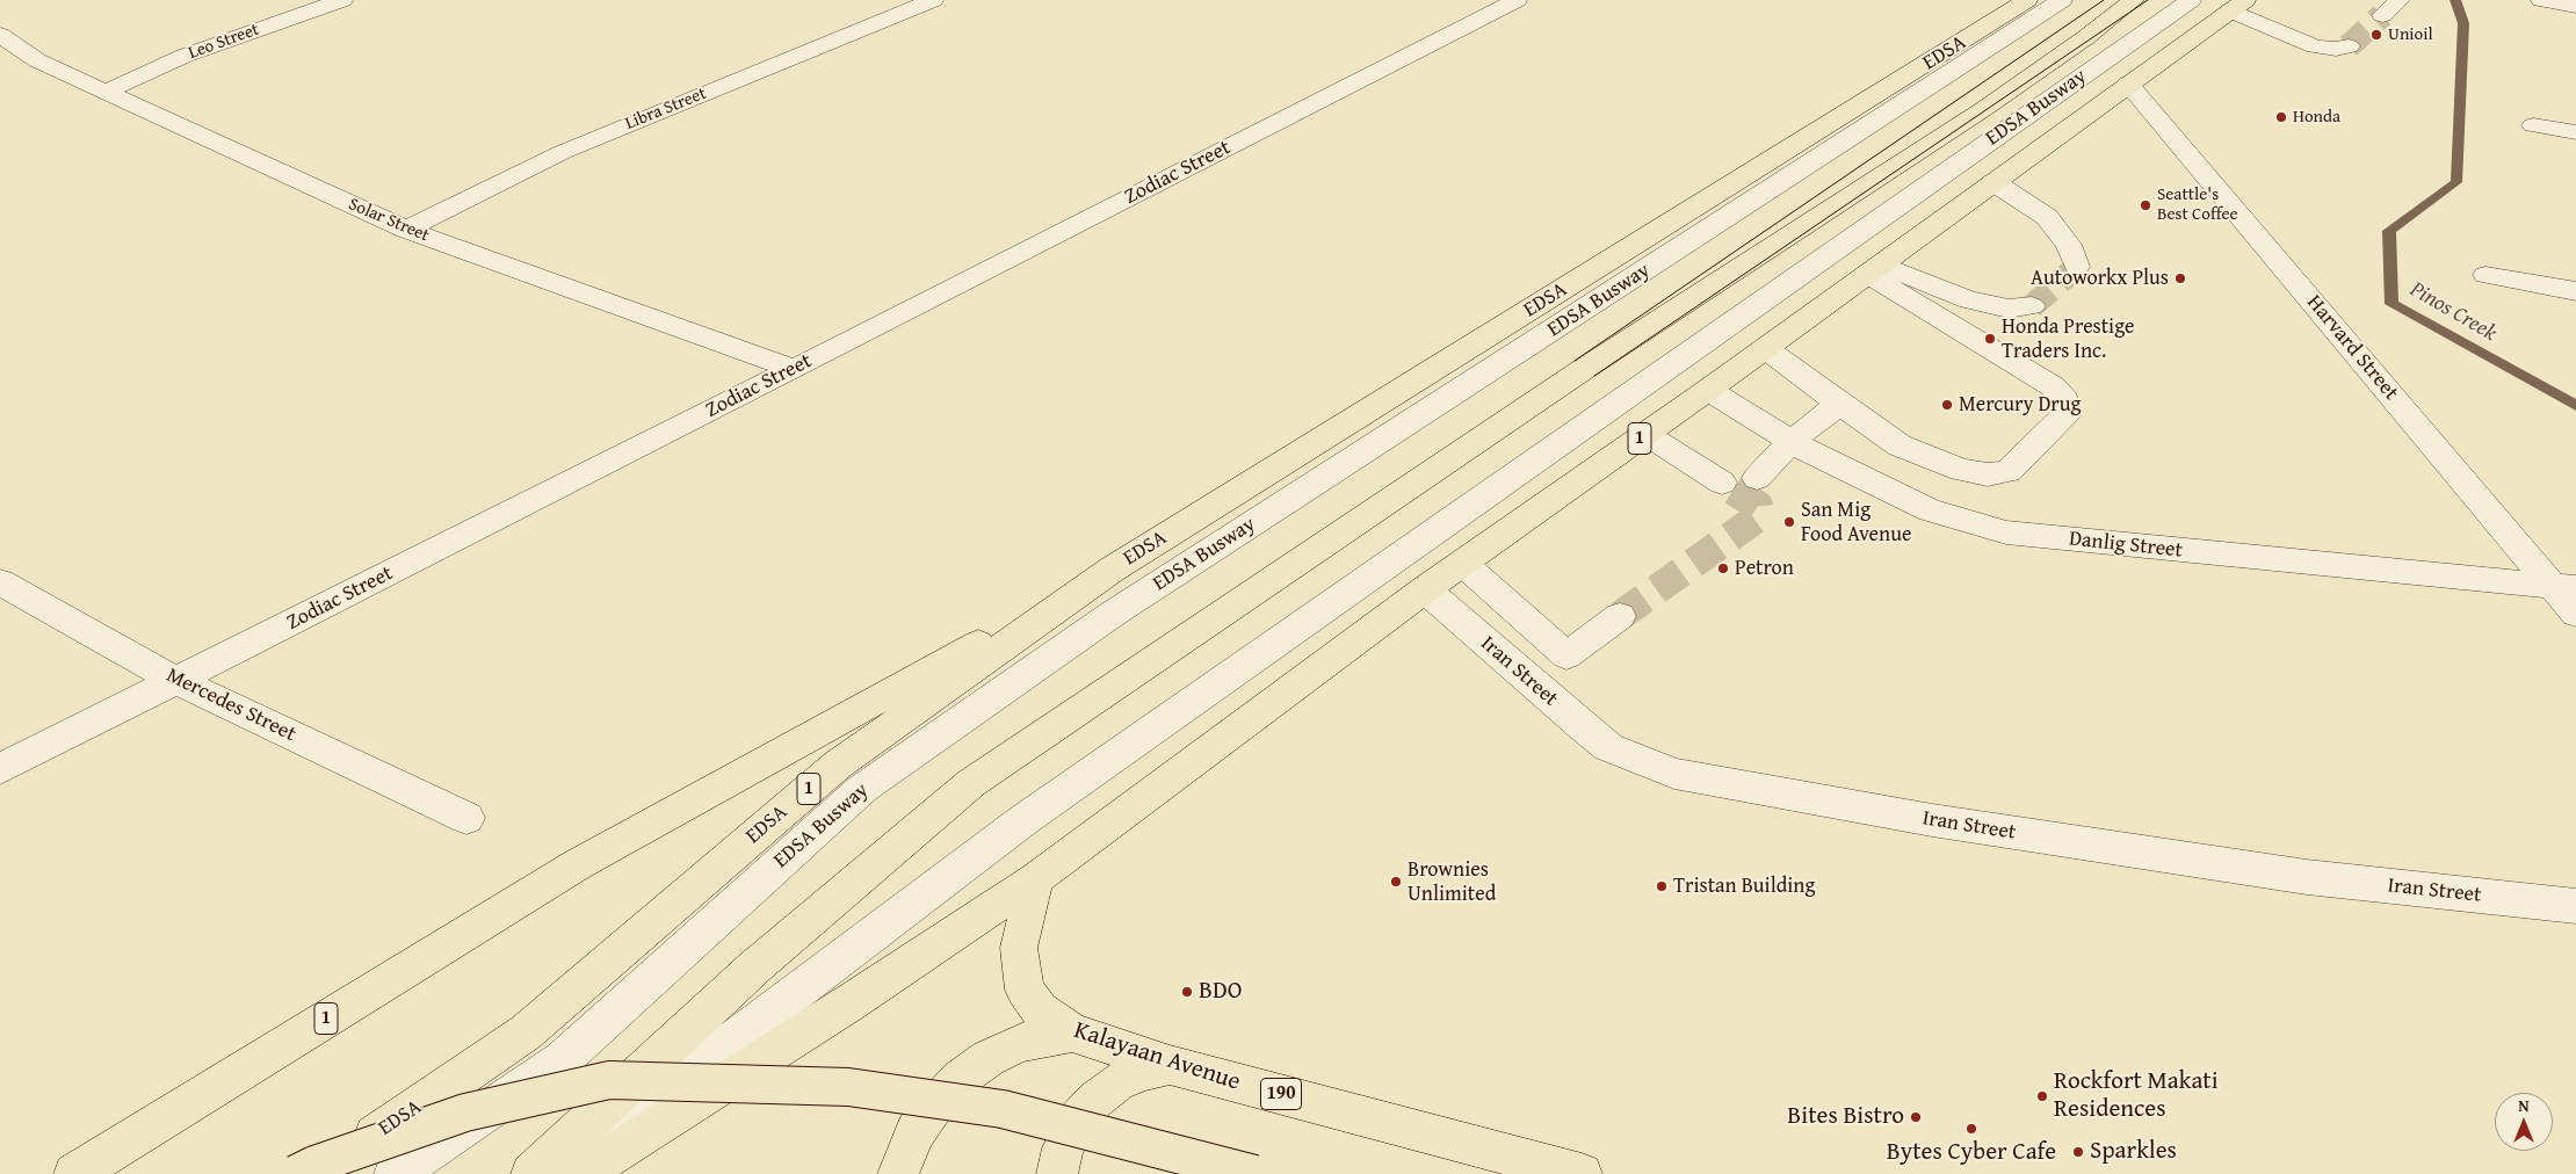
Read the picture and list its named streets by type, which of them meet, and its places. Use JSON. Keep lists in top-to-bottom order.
{
  "streets": {
    "main road": [
      "EDSA",
      "1",
      "Kalayaan Avenue",
      "190"
    ],
    "street": [
      "Leo Street",
      "EDSA Busway",
      "Libra Street",
      "Zodiac Street",
      "Solar Street",
      "Harvard Street",
      "Danlig Street",
      "Iran Street",
      "Mercedes Street"
    ]
  },
  "crossings": [
    ["Leo Street", "Solar Street"],
    ["EDSA", "1"],
    ["Libra Street", "Solar Street"],
    ["Zodiac Street", "Solar Street"],
    ["Zodiac Street", "Mercedes Street"],
    ["Harvard Street", "1"],
    ["Harvard Street", "Danlig Street"],
    ["1", "Danlig Street"],
    ["1", "Iran Street"],
    ["1", "Kalayaan Avenue"]
  ],
  "water": ["Pinos Creek"],
  "places": [
    "Unioil",
    "Honda",
    "Seattle's Best Coffee",
    "Autoworkx Plus",
    "Honda Prestige Traders Inc.",
    "Mercury Drug",
    "San Mig Food Avenue",
    "Petron",
    "Brownies Unlimited",
    "Tristan Building",
    "BDO",
    "Rockfort Makati Residences",
    "Bites Bistro",
    "Bytes Cyber Cafe",
    "Sparkles"
  ],
  "north": "top"
}
